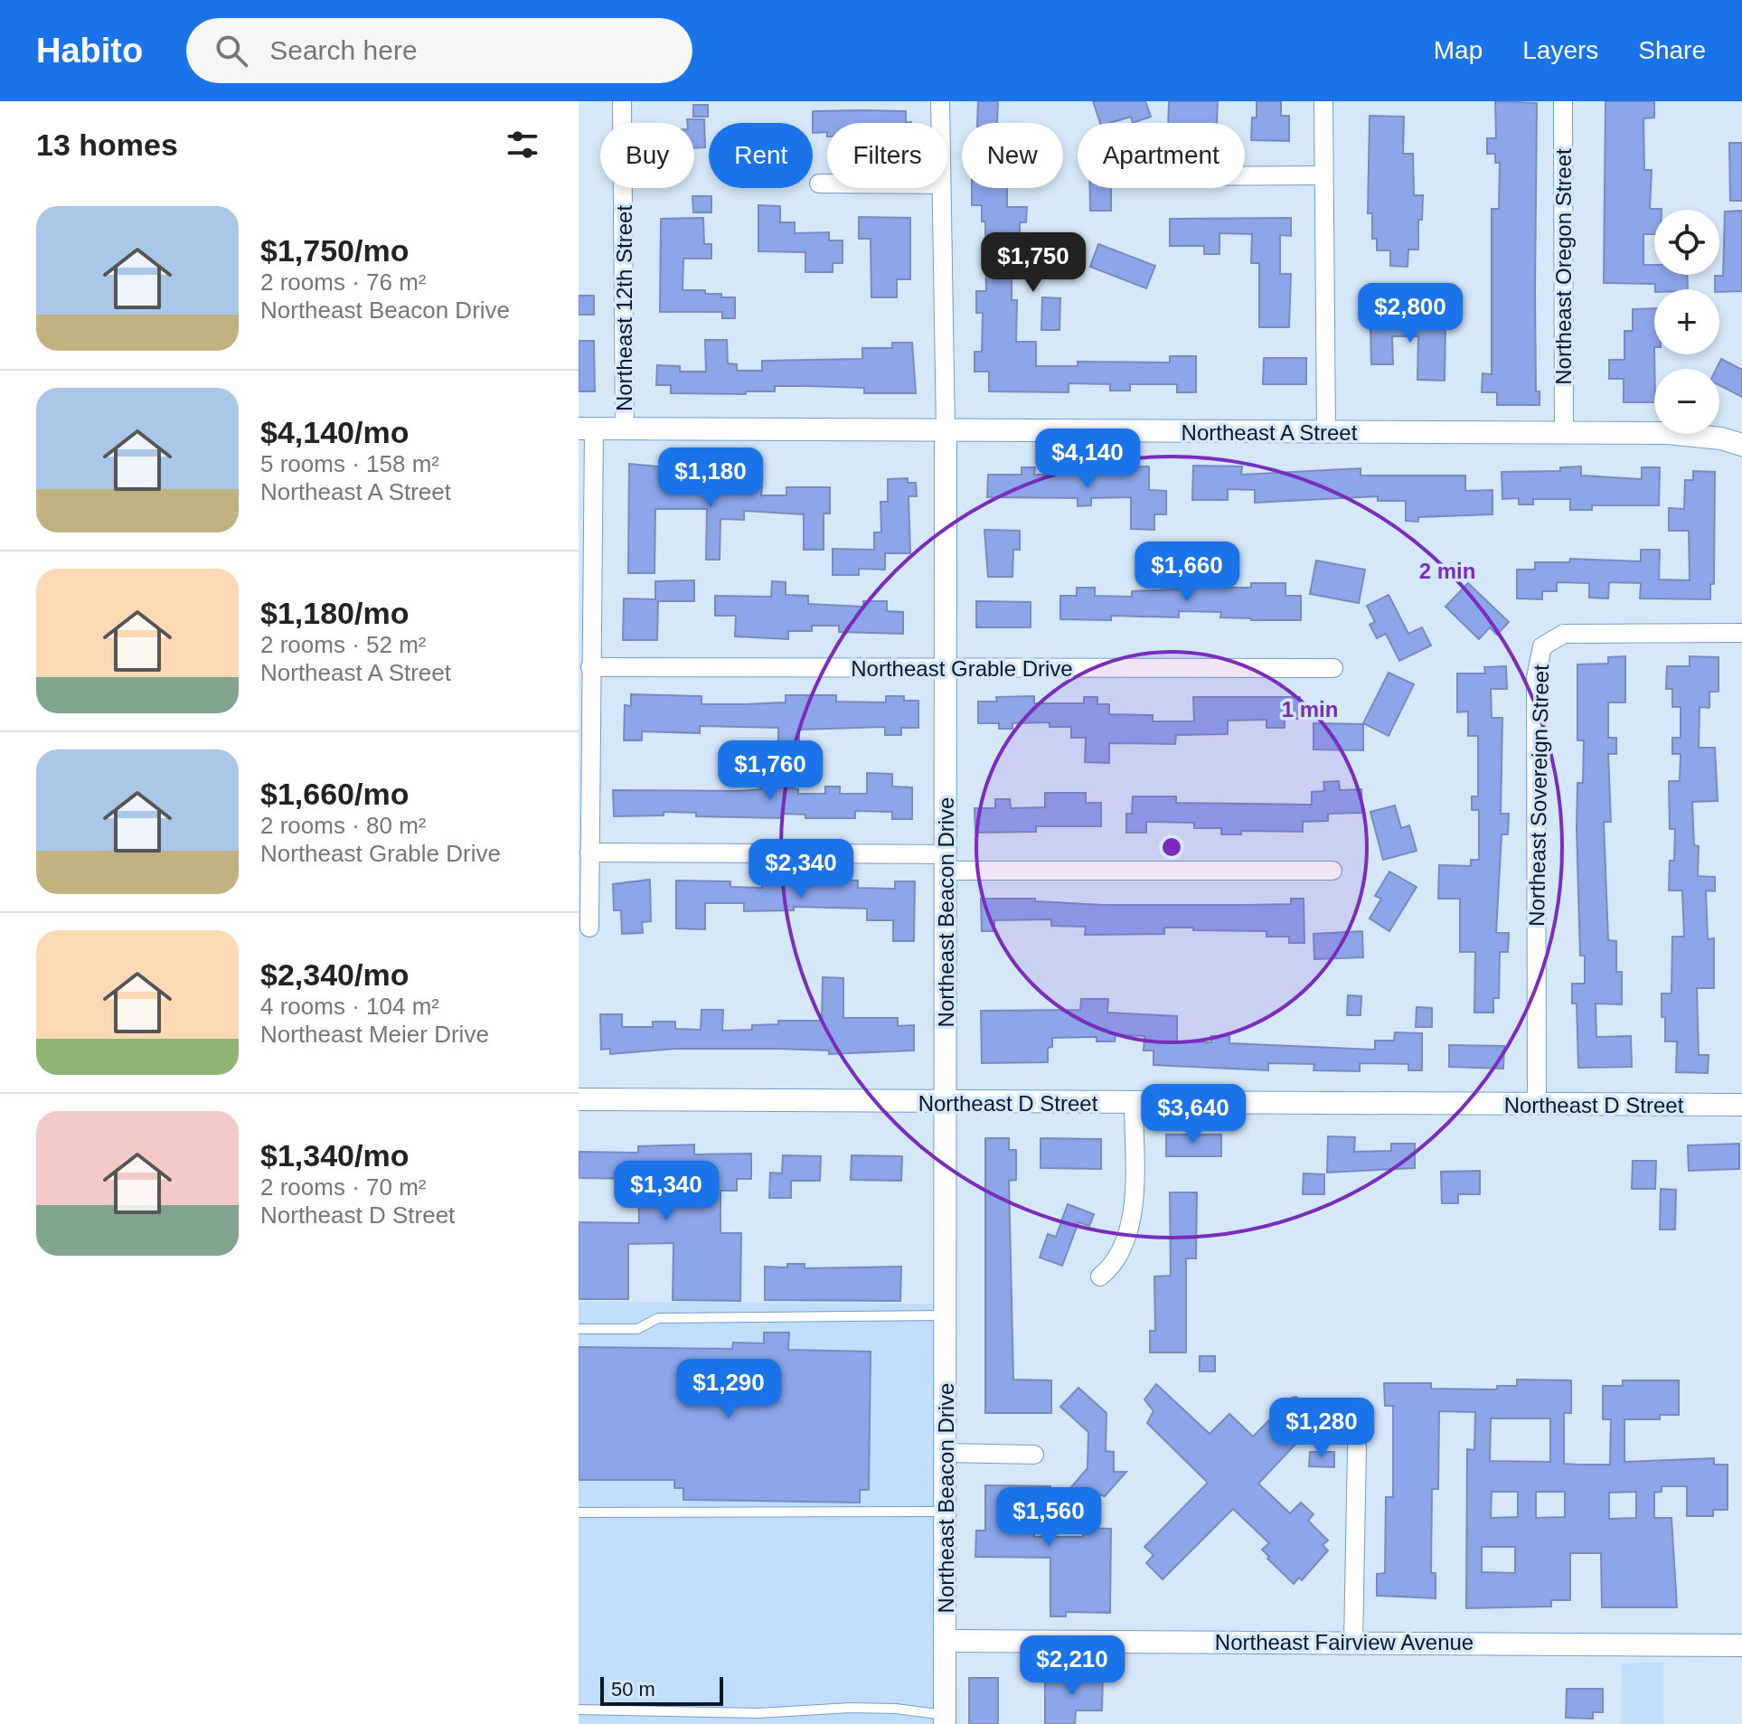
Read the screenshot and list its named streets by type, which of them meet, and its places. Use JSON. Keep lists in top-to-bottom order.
{
  "streets": {
    "street": [
      "Northeast Oregon Street",
      "Northeast 12th Street",
      "Northeast A Street",
      "Northeast Grable Drive",
      "Northeast Sovereign Street",
      "Northeast Beacon Drive",
      "Northeast D Street",
      "Northeast Fairview Avenue"
    ]
  },
  "crossings": [
    ["Northeast Oregon Street", "Northeast A Street"],
    ["Northeast 12th Street", "Northeast A Street"],
    ["Northeast 12th Street", "Northeast Grable Drive"],
    ["Northeast A Street", "Northeast Beacon Drive"],
    ["Northeast Grable Drive", "Northeast Beacon Drive"],
    ["Northeast Sovereign Street", "Northeast D Street"],
    ["Northeast Beacon Drive", "Northeast D Street"],
    ["Northeast Beacon Drive", "Northeast Fairview Avenue"]
  ],
  "scale_bar": "50 m",
  "page": {
    "header": "Habito",
    "search": "Search here",
    "nav": ["Map", "Layers", "Share"],
    "heading": "13 homes",
    "chip": [
      "Buy",
      "Rent",
      "Filters",
      "New",
      "Apartment"
    ],
    "list": [
      {
        "name": "$1,750/mo",
        "note": "2 rooms · 76 m² · Northeast Beacon Drive"
      },
      {
        "name": "$4,140/mo",
        "note": "5 rooms · 158 m² · Northeast A Street"
      },
      {
        "name": "$1,180/mo",
        "note": "2 rooms · 52 m² · Northeast A Street"
      },
      {
        "name": "$1,660/mo",
        "note": "2 rooms · 80 m² · Northeast Grable Drive"
      },
      {
        "name": "$2,340/mo",
        "note": "4 rooms · 104 m² · Northeast Meier Drive"
      },
      {
        "name": "$1,340/mo",
        "note": "2 rooms · 70 m² · Northeast D Street"
      }
    ],
    "map_buttons": ["+", "−"],
    "price": [
      "$1,750",
      "$2,800",
      "$4,140",
      "$1,180",
      "$1,660",
      "$1,760",
      "$2,340",
      "$3,640",
      "$1,340",
      "$1,290",
      "$1,280",
      "$1,560",
      "$2,210"
    ],
    "scale": "50 m"
  },
  "rings": ["2 min", "1 min"]
}
